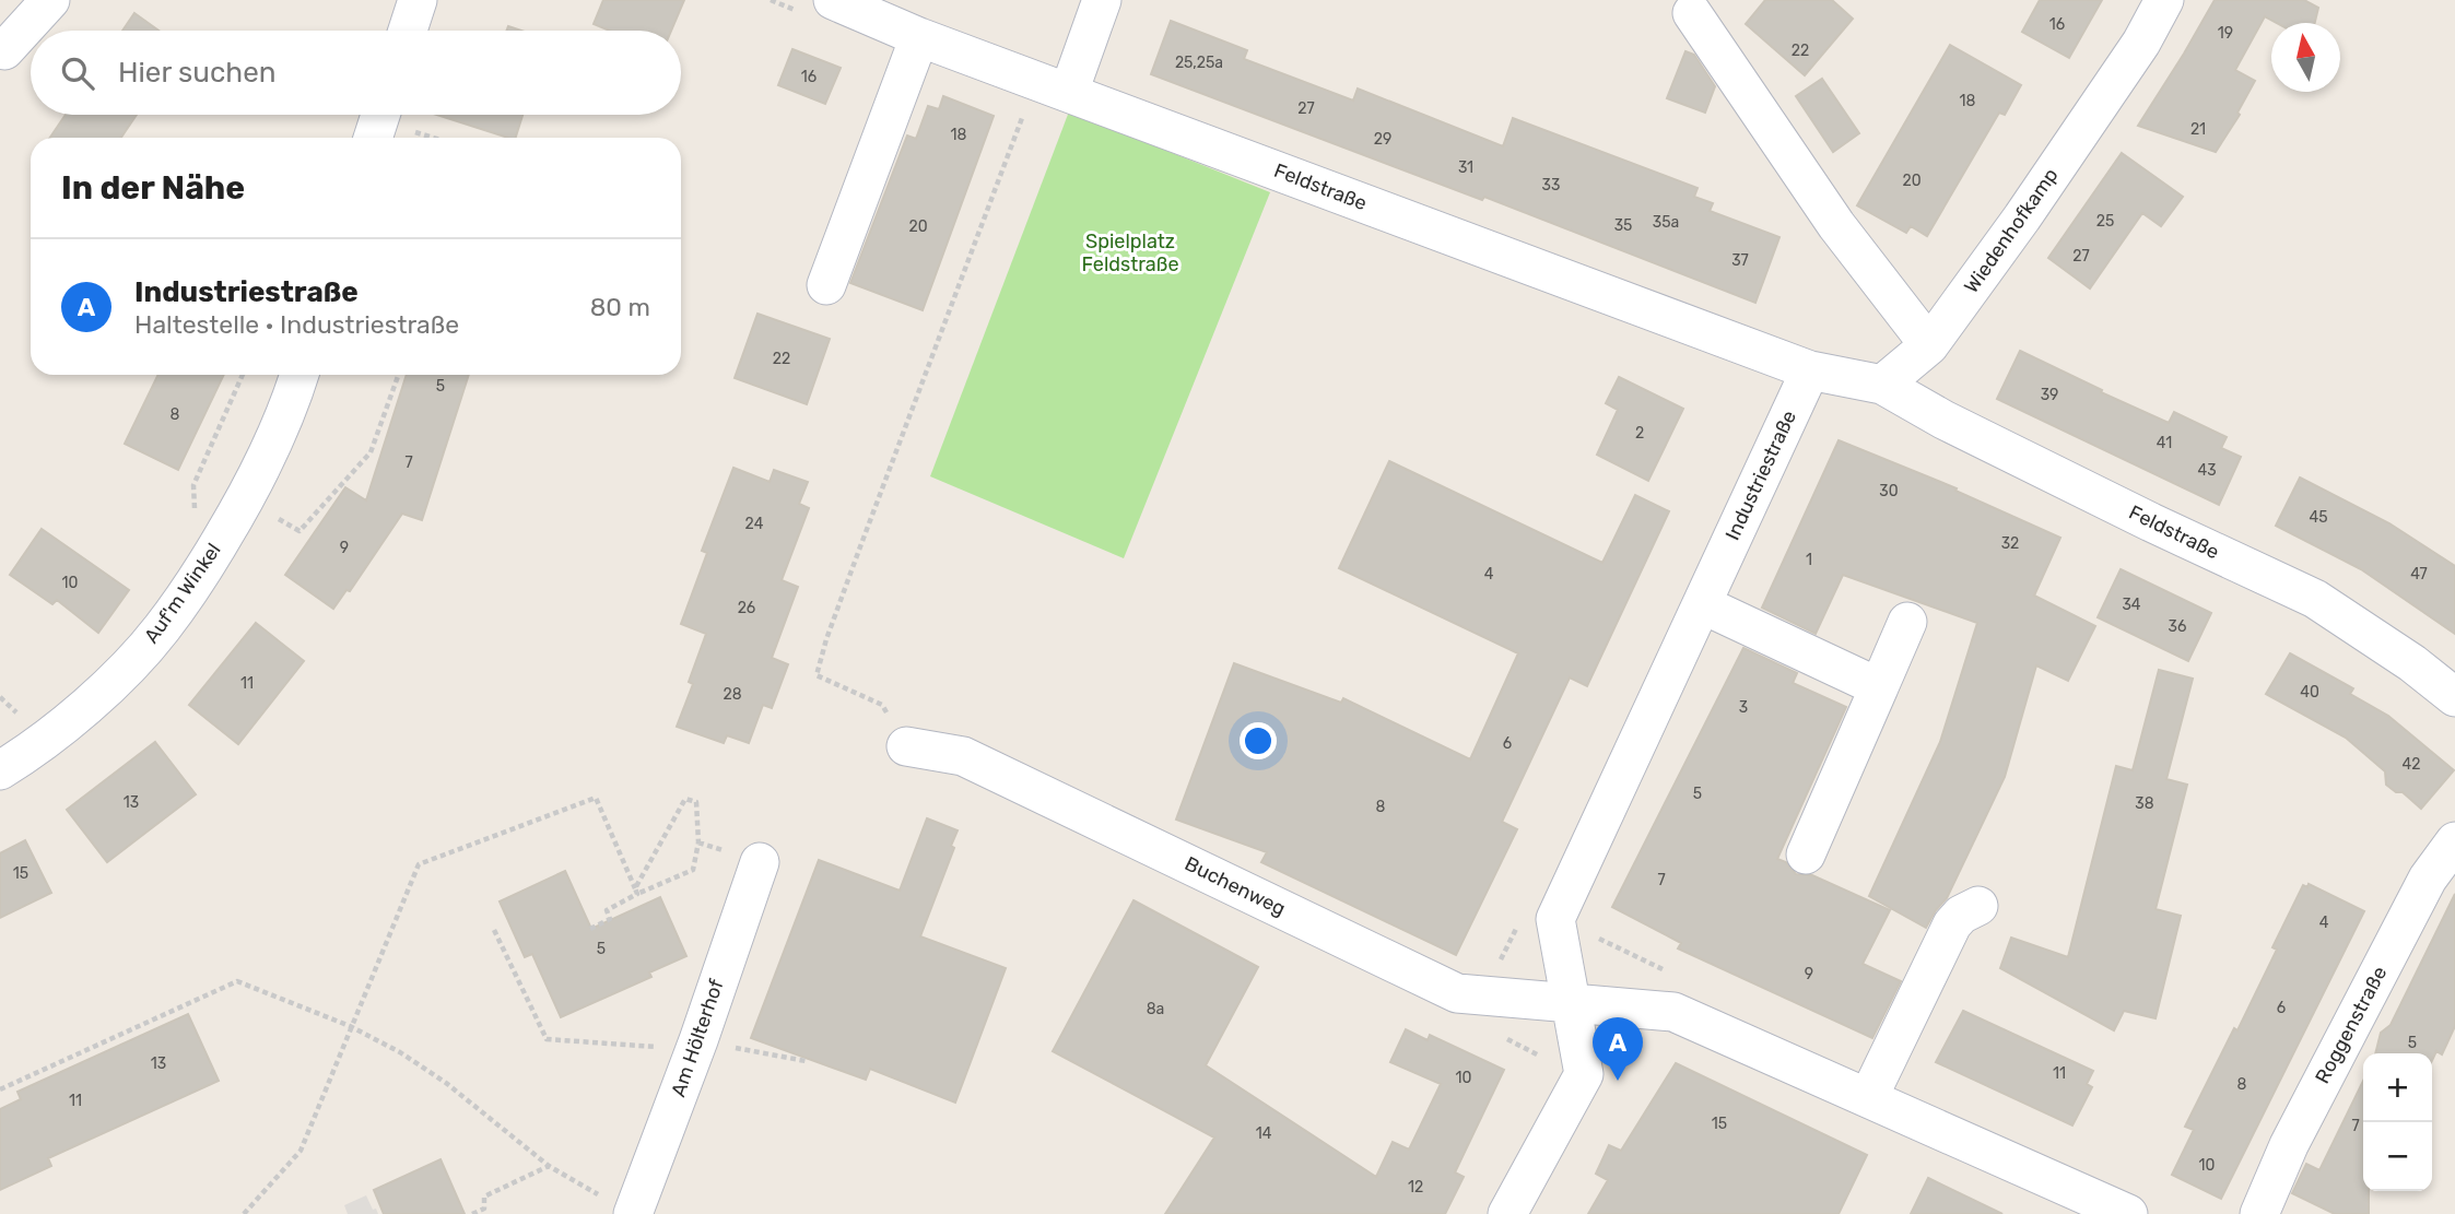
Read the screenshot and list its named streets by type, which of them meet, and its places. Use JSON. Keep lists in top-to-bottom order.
{
  "streets": {
    "street": [
      "Feldstraße",
      "Wiedenhofkamp",
      "Industriestraße",
      "Auf'm Winkel",
      "Buchenweg",
      "Roggenstraße",
      "Am Hölterhof"
    ]
  },
  "crossings": [
    ["Feldstraße", "Wiedenhofkamp"],
    ["Feldstraße", "Industriestraße"],
    ["Industriestraße", "Buchenweg"]
  ],
  "parks": ["Spielplatz Feldstraße"],
  "house_numbers": [
    "16",
    "19",
    "22",
    "25,25a",
    "16",
    "18",
    "27",
    "21",
    "18",
    "29",
    "31",
    "20",
    "33",
    "25",
    "35a",
    "35",
    "20",
    "27",
    "37",
    "22",
    "5",
    "39",
    "8",
    "2",
    "41",
    "7",
    "43",
    "30",
    "45",
    "24",
    "32",
    "9",
    "1",
    "4",
    "47",
    "10",
    "34",
    "26",
    "36",
    "11",
    "40",
    "28",
    "3",
    "6",
    "42",
    "5",
    "13",
    "38",
    "8",
    "15",
    "7",
    "4",
    "5",
    "9",
    "6",
    "8a",
    "5",
    "13",
    "11",
    "10",
    "8",
    "11",
    "15",
    "7",
    "14",
    "10",
    "12"
  ],
  "north": "top",
  "page": {
    "search": "Hier suchen",
    "heading": "In der Nähe",
    "list": [
      {
        "mark": "A",
        "name": "Industriestraße",
        "note": "Haltestelle · Industriestraße",
        "value": "80 m"
      }
    ],
    "pins": "A",
    "map_buttons": ["+", "−"]
  }
}
